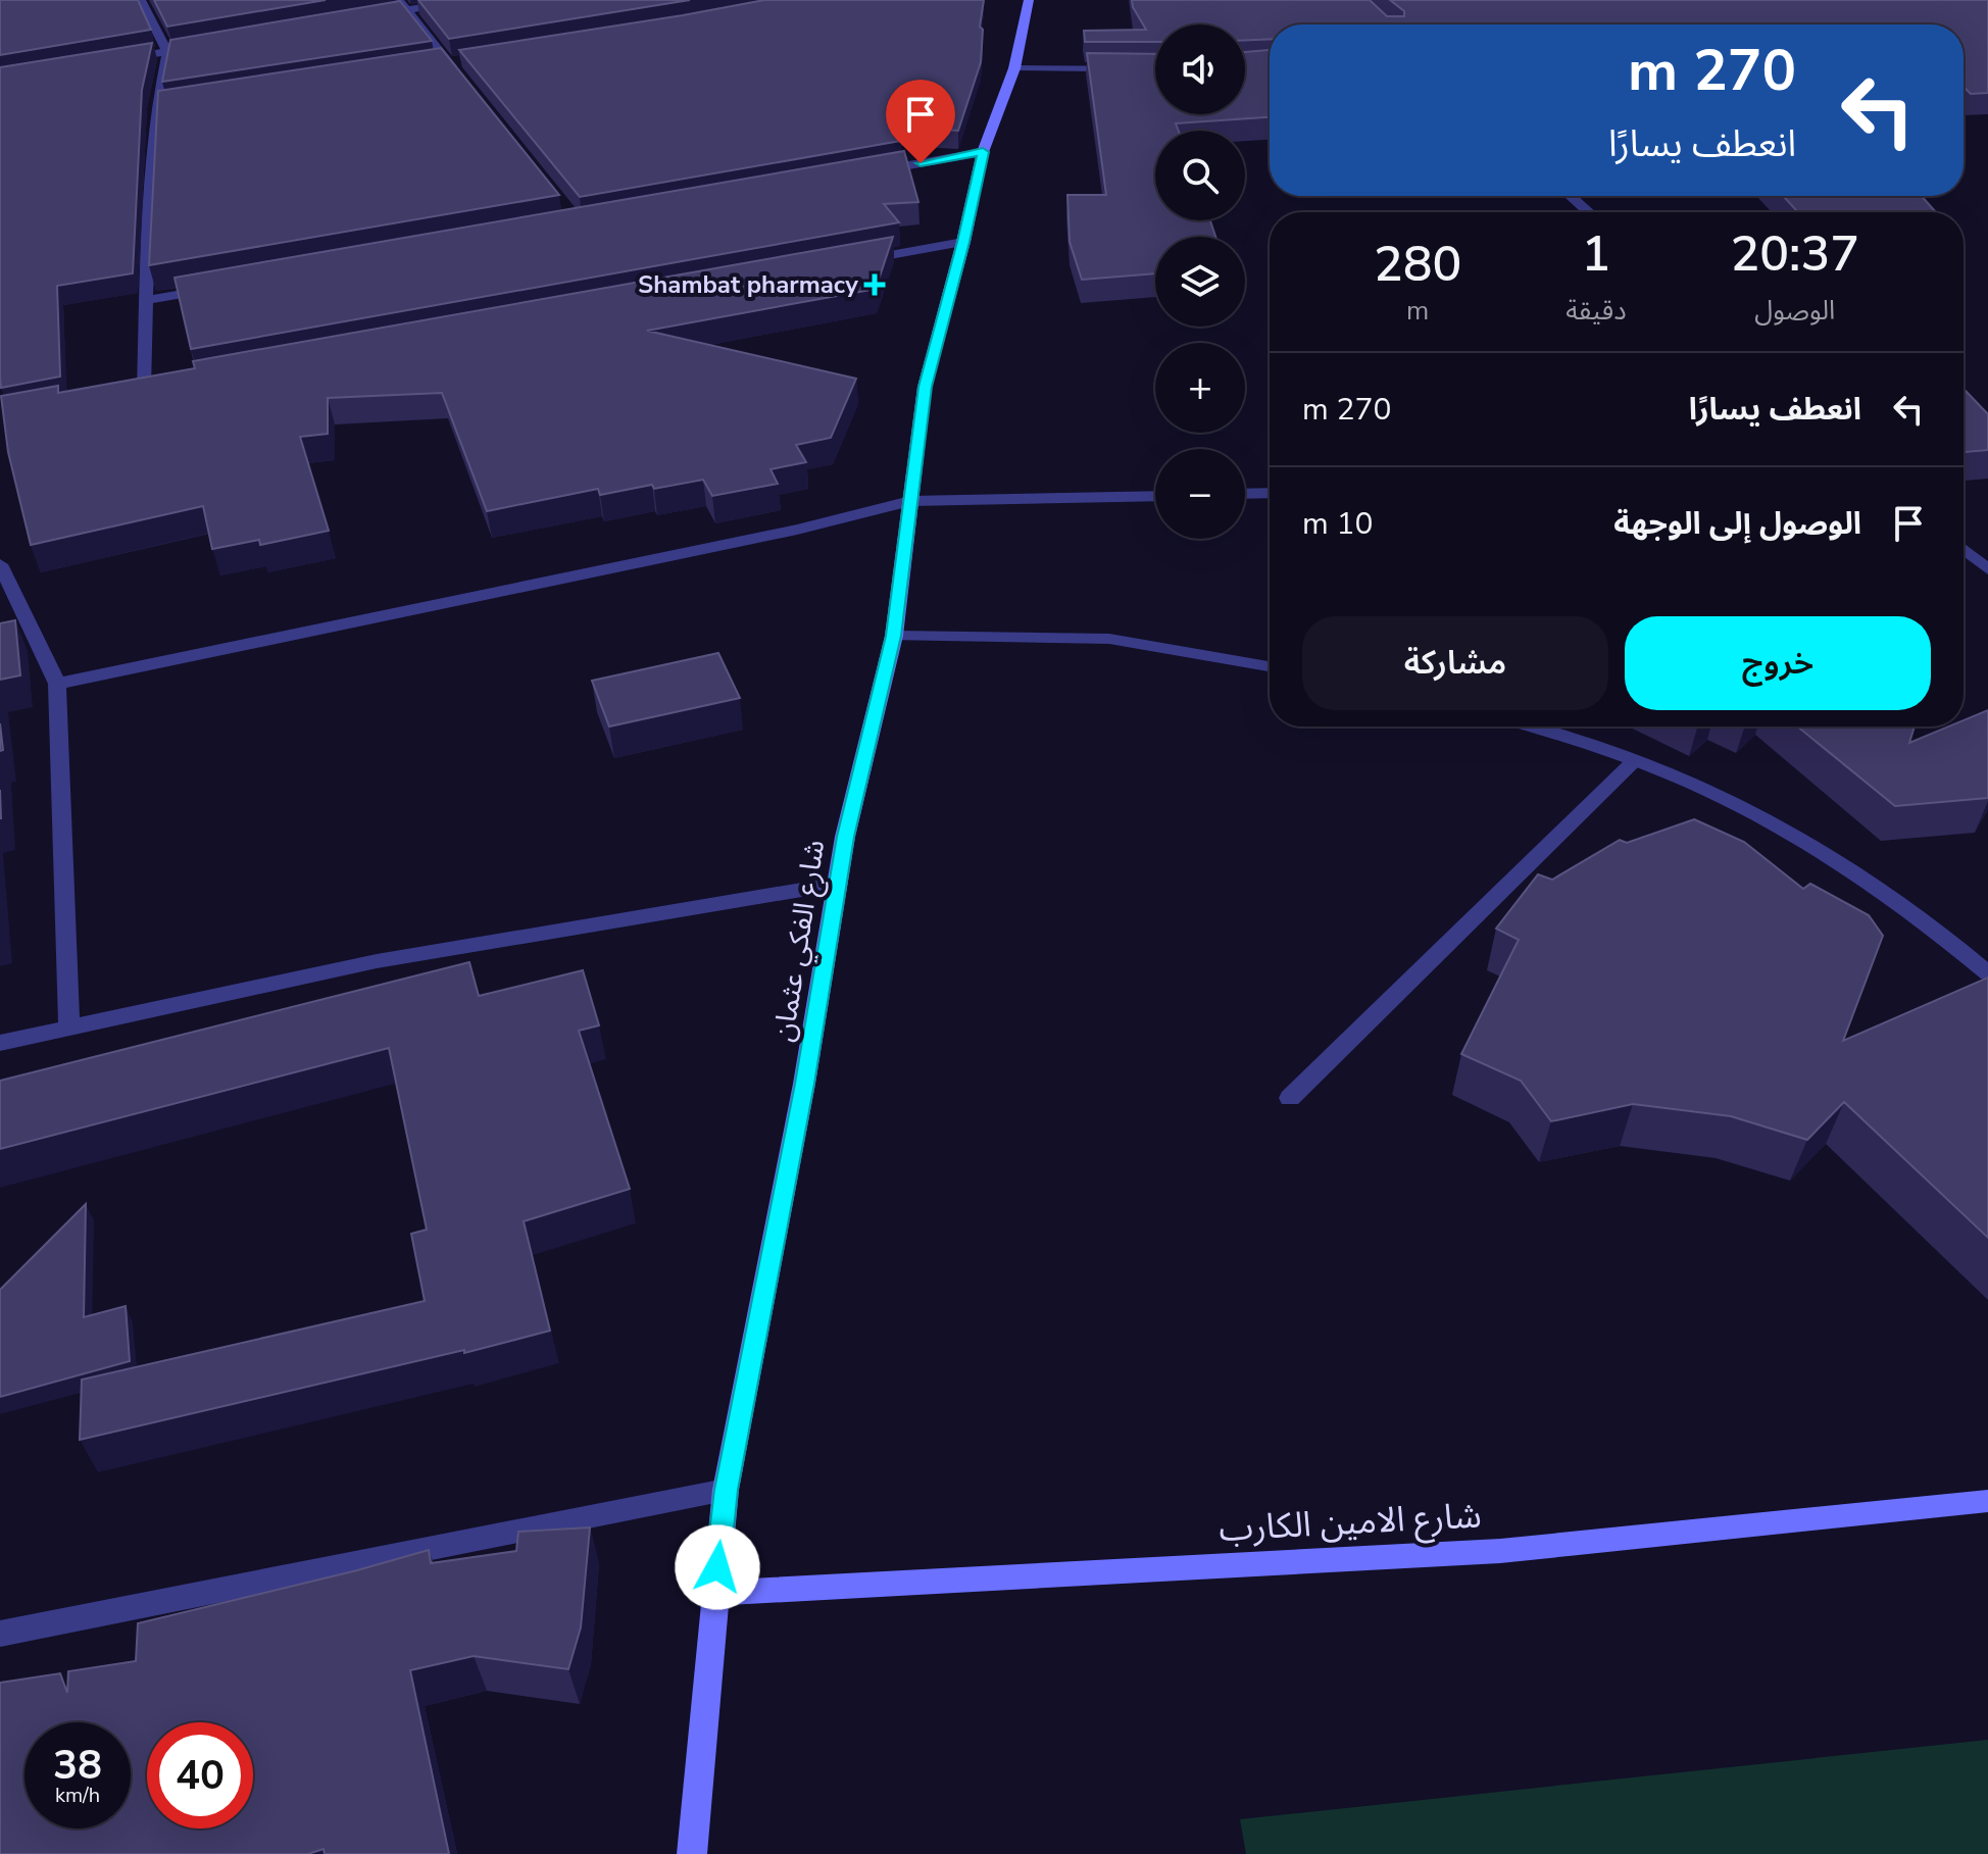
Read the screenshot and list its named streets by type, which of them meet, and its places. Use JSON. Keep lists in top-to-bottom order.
{
  "streets": {
    "street": ["شارع الفكي عثمان", "شارع الامين الكارب"]
  },
  "crossings": [
    ["شارع الفكي عثمان", "شارع الامين الكارب"]
  ],
  "places": {
    "health": ["Shambat pharmacy"]
  },
  "page": {
    "map_buttons": ["+", "−"],
    "turn": ["270 m", "انعطف يسارًا"],
    "eta": [
      "20:37",
      "الوصول",
      "1",
      "دقيقة",
      "280",
      "m"
    ],
    "list": [
      {
        "name": "انعطف يسارًا",
        "value": "270 m"
      },
      {
        "name": "الوصول إلى الوجهة",
        "value": "10 m"
      }
    ],
    "buttons": ["خروج", "مشاركة"],
    "speed": "38 km/h",
    "limit": "40"
  }
}
